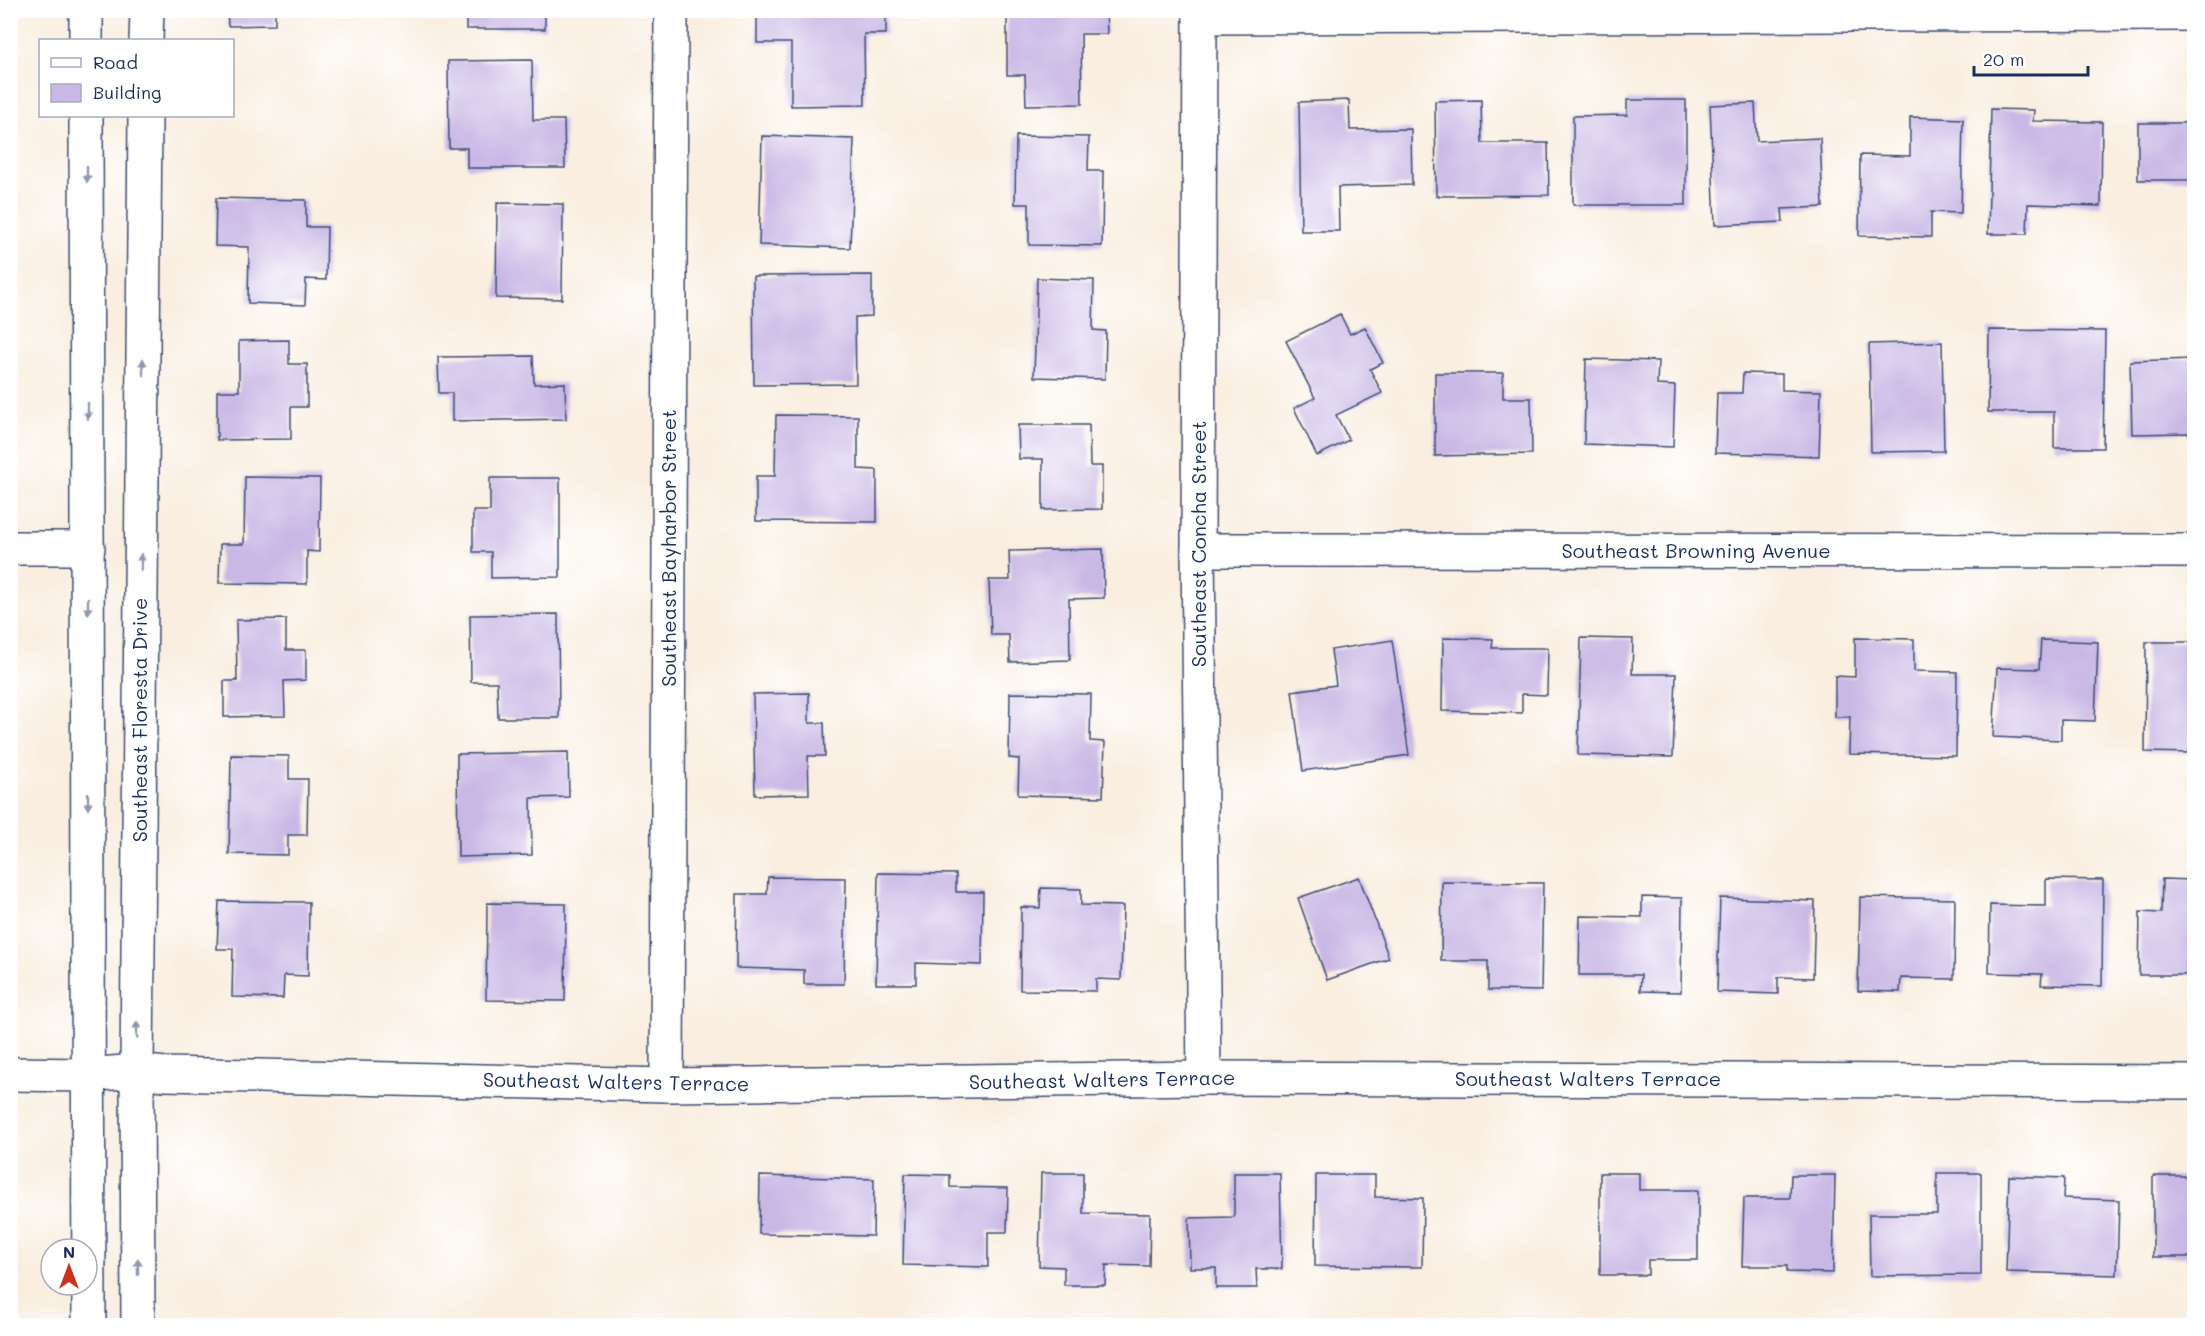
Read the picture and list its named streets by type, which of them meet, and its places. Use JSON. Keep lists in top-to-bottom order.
{
  "streets": {
    "street": [
      "Southeast Concha Street",
      "Southeast Bayharbor Street",
      "Southeast Browning Avenue",
      "Southeast Floresta Drive",
      "Southeast Walters Terrace"
    ]
  },
  "crossings": [
    ["Southeast Concha Street", "Southeast Browning Avenue"],
    ["Southeast Concha Street", "Southeast Walters Terrace"],
    ["Southeast Bayharbor Street", "Southeast Walters Terrace"],
    ["Southeast Floresta Drive", "Southeast Walters Terrace"]
  ],
  "legend": ["Road", "Building"],
  "scale_bar": "20 m",
  "north": "top"
}
